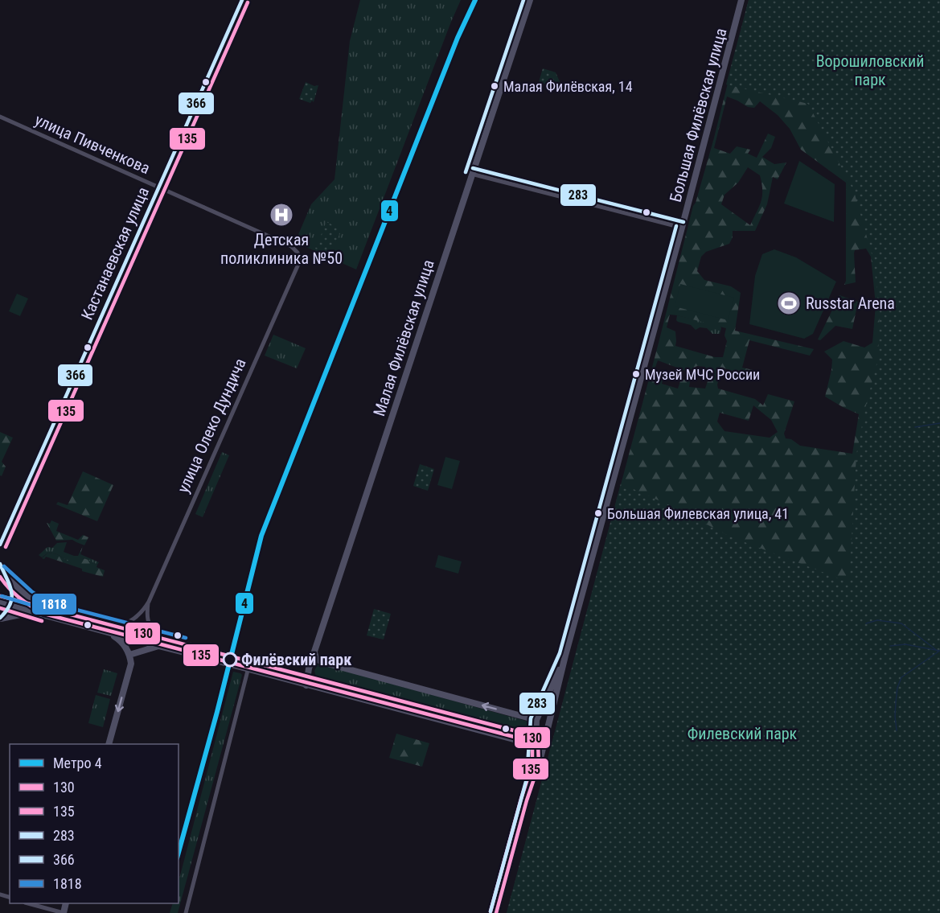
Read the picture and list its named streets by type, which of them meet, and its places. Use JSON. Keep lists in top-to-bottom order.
{
  "streets": {
    "street": [
      "Большая Филёвская улица",
      "улица Пивченкова",
      "Кастанаевская улица",
      "Малая Филёвская улица",
      "улица Олеко Дундича"
    ]
  },
  "crossings": [
    ["улица Пивченкова", "Кастанаевская улица"],
    ["улица Пивченкова", "улица Олеко Дундича"]
  ],
  "parks": ["Ворошиловский парк", "Филевский парк"],
  "places": {
    "other": [
      "Малая Филёвская, 14",
      "Музей МЧС России",
      "Большая Филевская улица, 41",
      "Филёвский парк"
    ],
    "hospital": ["Детская поликлиника №50"],
    "sports": ["Russtar Arena"]
  },
  "lines": [
    "metro line 4",
    "transit line 283",
    "transit line 366",
    "transit line 135",
    "transit line 1818",
    "transit line 130"
  ],
  "legend": [
    "Метро 4",
    "130",
    "135",
    "283",
    "366",
    "1818"
  ]
}
